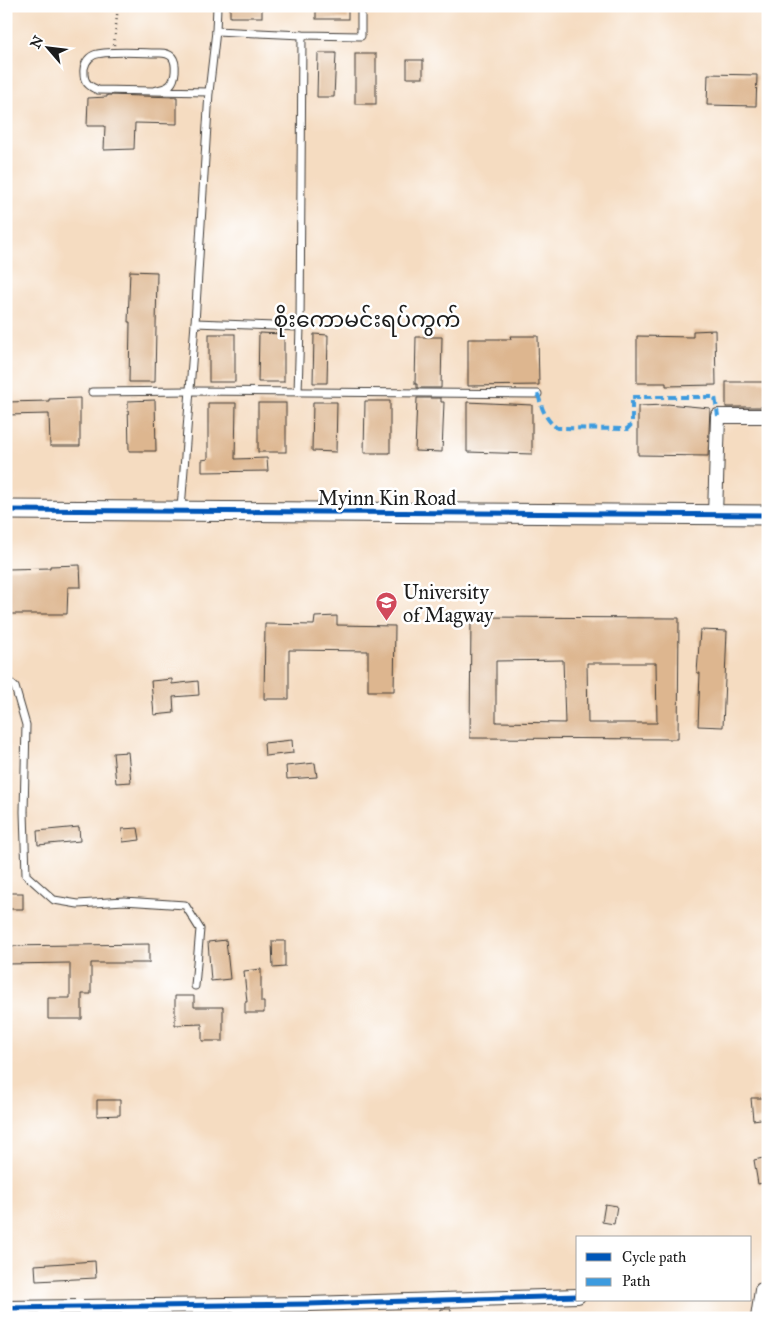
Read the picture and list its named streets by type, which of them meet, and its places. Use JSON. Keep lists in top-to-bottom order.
{
  "streets": {
    "street": ["Myinn Kin Road"]
  },
  "districts": ["စိုးကောမင်းရပ်ကွက်"],
  "places": {
    "school or university": ["University of Magway"]
  },
  "legend": ["Cycle path", "Path"],
  "north": "top left"
}
